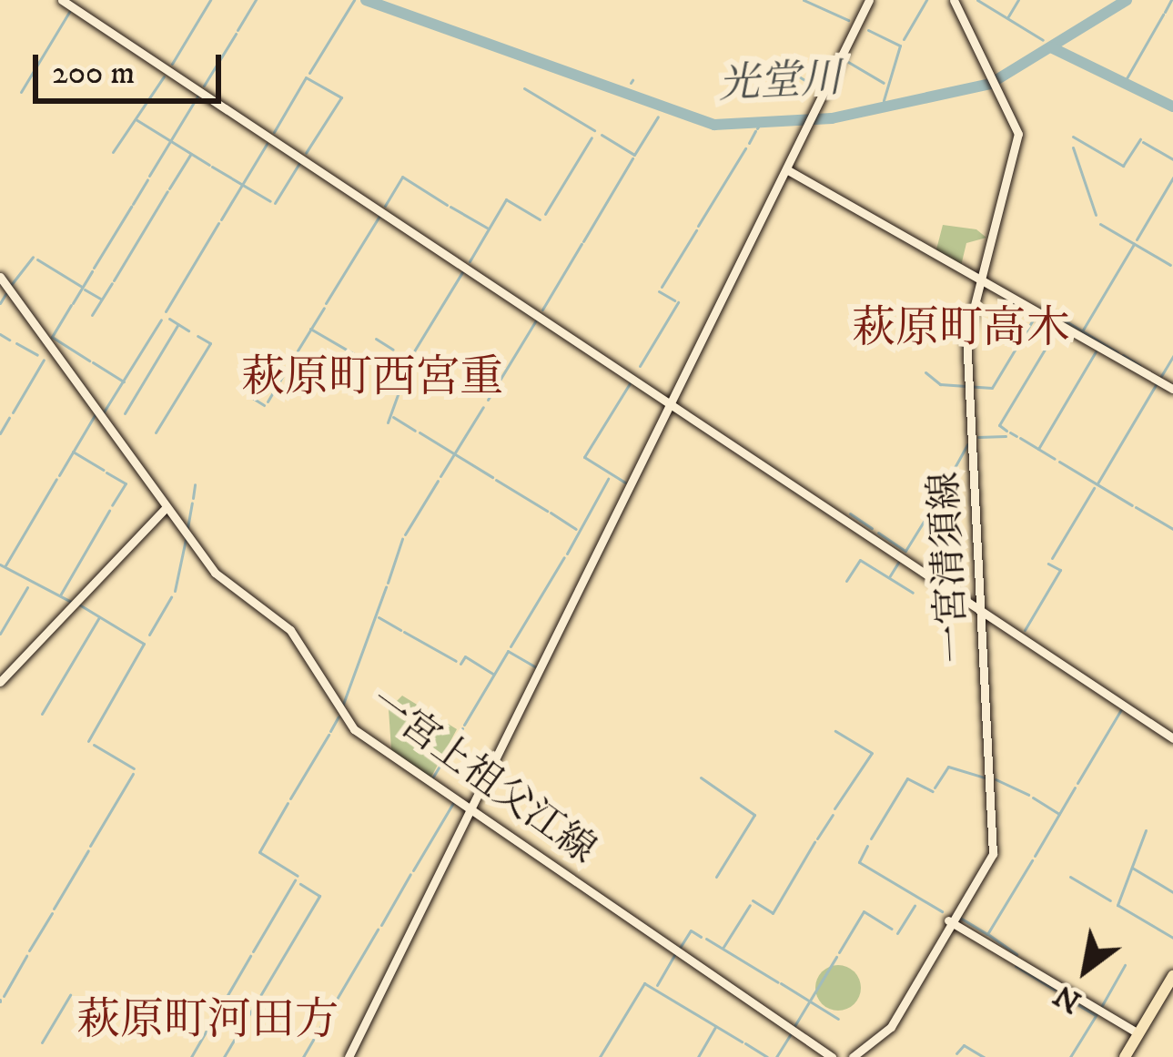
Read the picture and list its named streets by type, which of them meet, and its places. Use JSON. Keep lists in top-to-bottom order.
{
  "streets": {
    "main road": ["一宮清須線", "一宮上祖父江線"]
  },
  "districts": ["萩原町高木", "萩原町西宮重", "萩原町河田方"],
  "water": ["光堂川"],
  "scale_bar": "200 m",
  "north": "bottom left"
}
